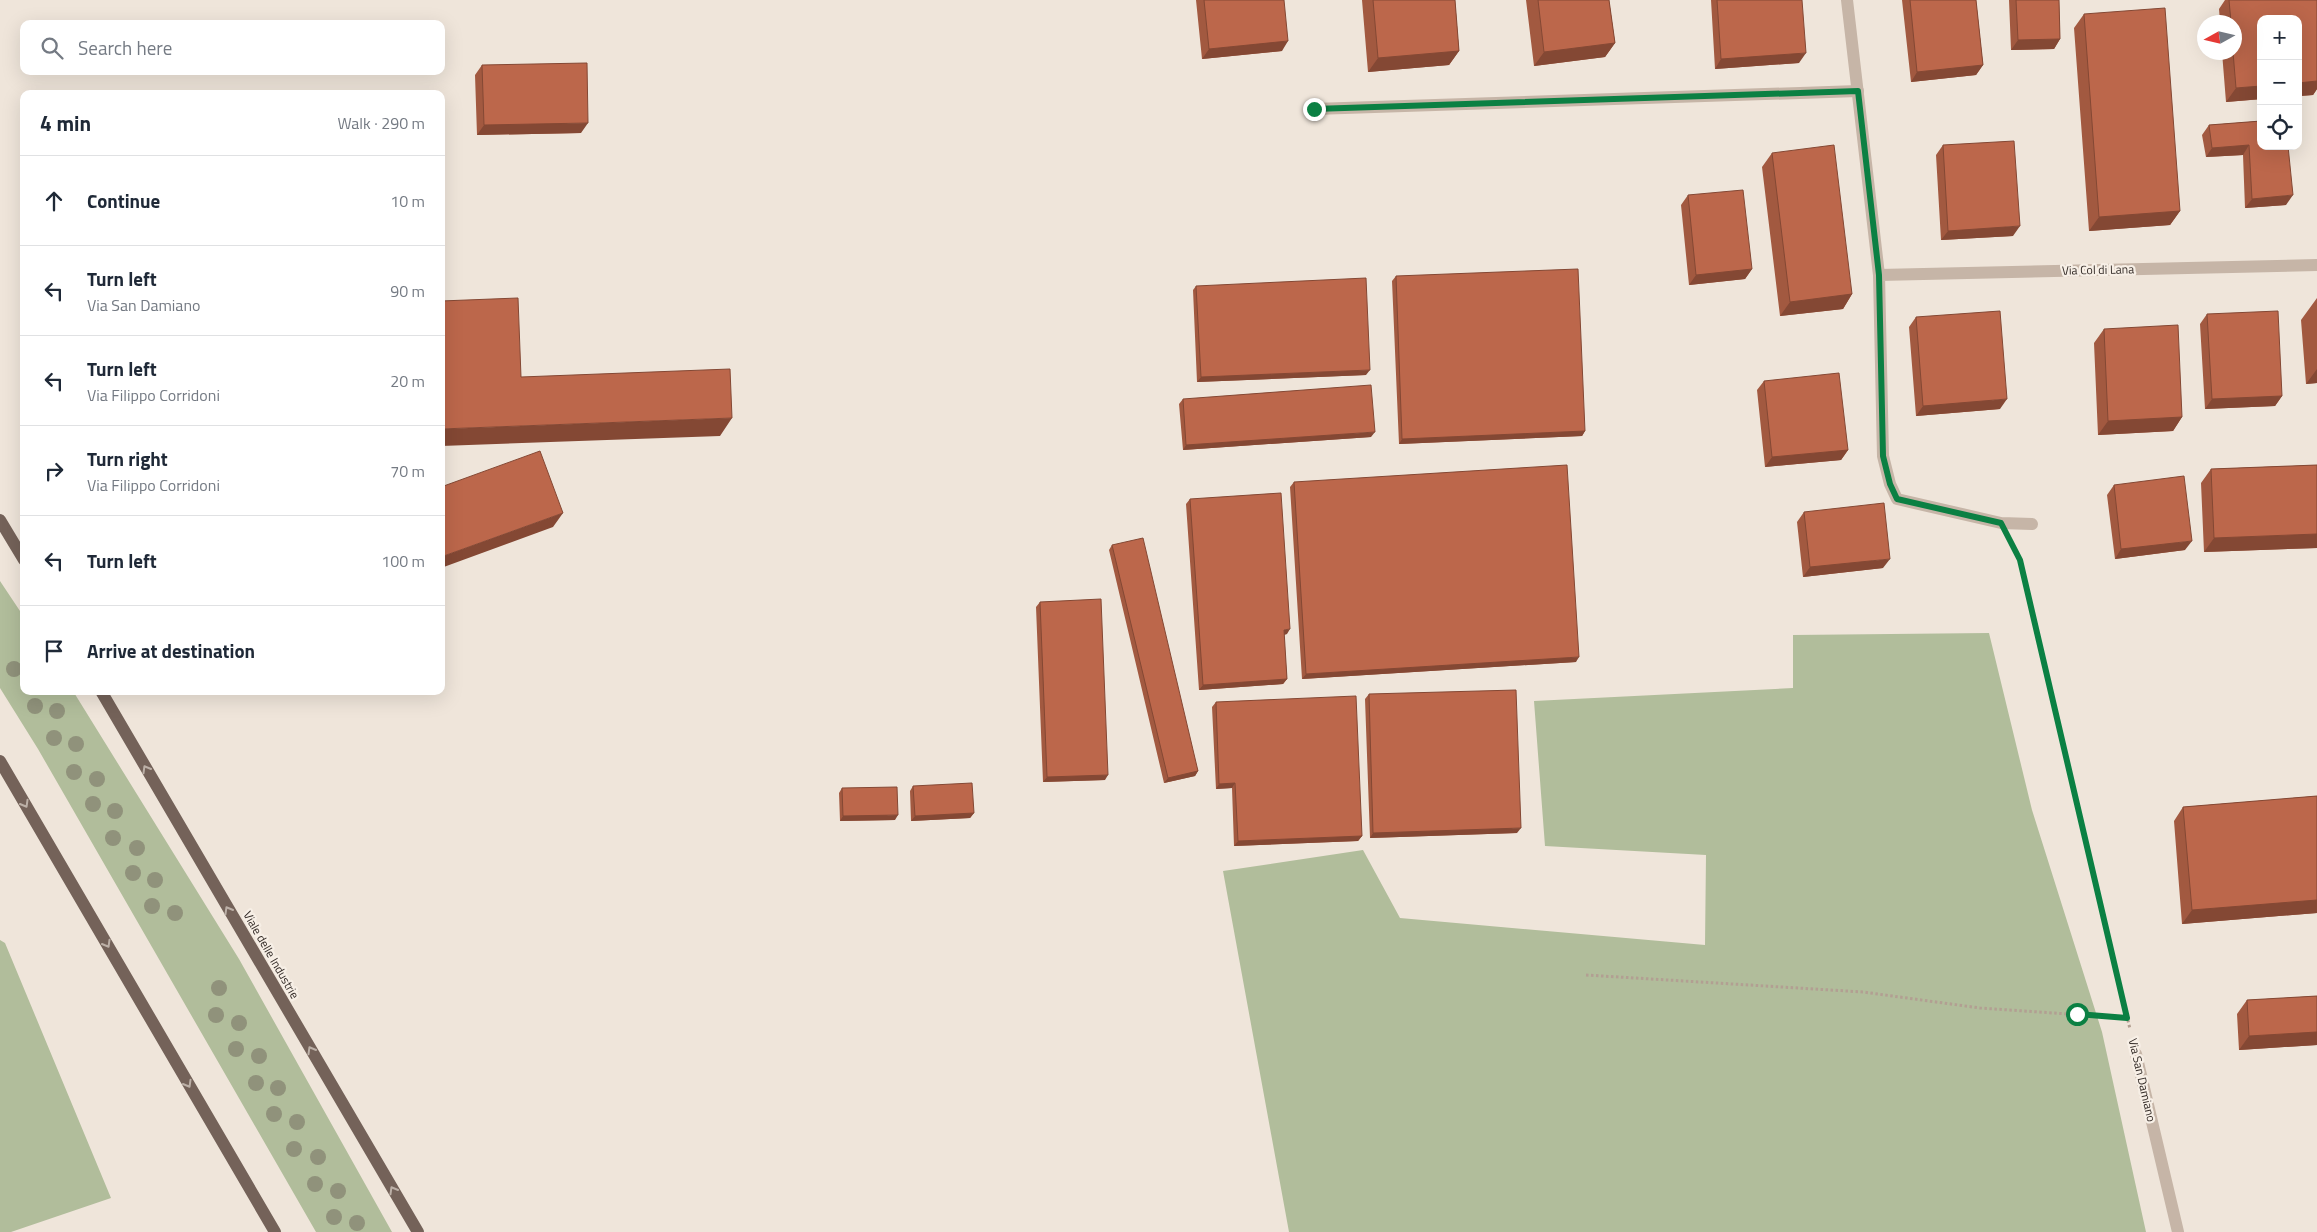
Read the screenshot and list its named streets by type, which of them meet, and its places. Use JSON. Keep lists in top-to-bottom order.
{
  "streets": {
    "main road": ["Viale delle Industrie"],
    "street": ["Via Col di Lana", "Via San Damiano"]
  },
  "one_way": ["Viale delle Industrie"],
  "north": "left",
  "page": {
    "map_buttons": ["+", "−"],
    "search": "Search here",
    "heading": ["4 min", "Walk · 290 m"],
    "list": [
      ["Continue", "10 m"],
      ["Turn left", "Via San Damiano", "90 m"],
      ["Turn left", "Via Filippo Corridoni", "20 m"],
      ["Turn right", "Via Filippo Corridoni", "70 m"],
      ["Turn left", "100 m"],
      "Arrive at destination"
    ]
  }
}
